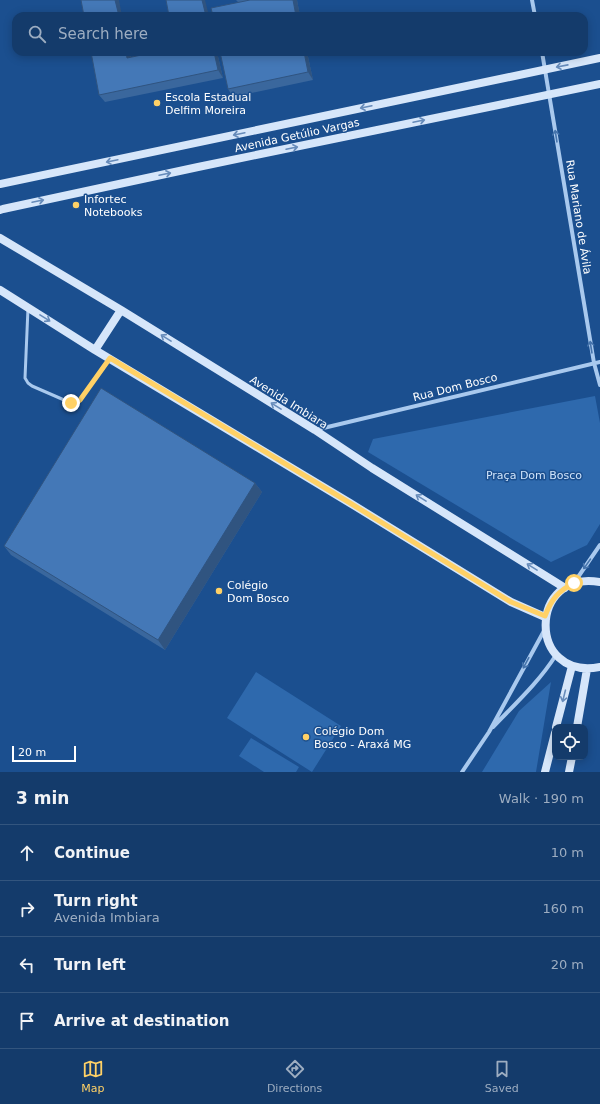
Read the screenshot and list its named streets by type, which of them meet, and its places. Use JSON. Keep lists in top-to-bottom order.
{
  "streets": {
    "main road": ["Avenida Getúlio Vargas", "Avenida Imbiara"],
    "street": ["Rua Mariano de Ávila", "Rua Dom Bosco"]
  },
  "crossings": [
    ["Avenida Getúlio Vargas", "Rua Mariano de Ávila"],
    ["Rua Mariano de Ávila", "Rua Dom Bosco"],
    ["Rua Dom Bosco", "Avenida Imbiara"]
  ],
  "one_way": ["Rua Mariano de Ávila"],
  "parks": ["Praça Dom Bosco"],
  "places": [
    "Escola Estadual Delfim Moreira",
    "Infortec Notebooks",
    "Colégio Dom Bosco",
    "Colégio Dom Bosco - Araxá MG"
  ],
  "scale_bar": "20 m",
  "page": {
    "search": "Search here",
    "scale": "20 m",
    "heading": ["3 min", "Walk · 190 m"],
    "list": [
      ["Continue", "10 m"],
      ["Turn right", "Avenida Imbiara", "160 m"],
      ["Turn left", "20 m"],
      "Arrive at destination"
    ],
    "nav": ["Map", "Directions", "Saved"]
  }
}
